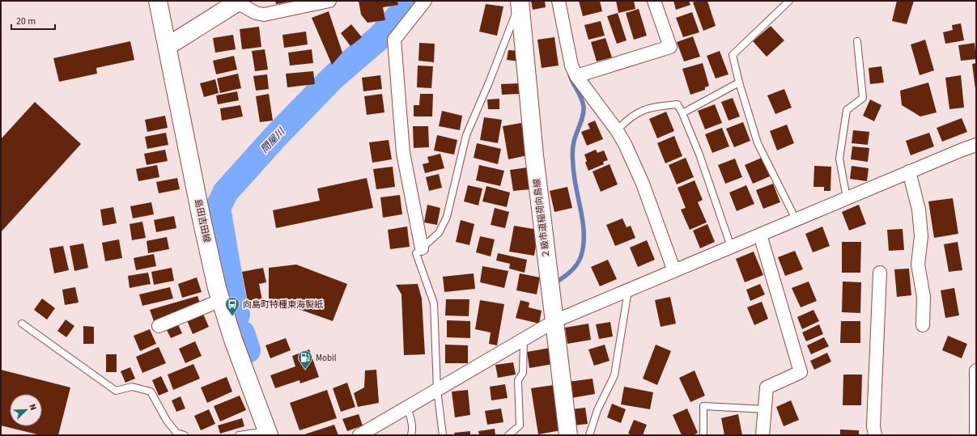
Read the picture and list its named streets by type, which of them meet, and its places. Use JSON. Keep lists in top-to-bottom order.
{
  "streets": {
    "street": ["２級市道稲荷向島線", "島田吉田線"]
  },
  "water": ["問屋川"],
  "places": {
    "bus stop": ["向島町特種東海製紙"],
    "fuel station": ["Mobil"]
  },
  "scale_bar": "20 m",
  "north": "top right"
}
